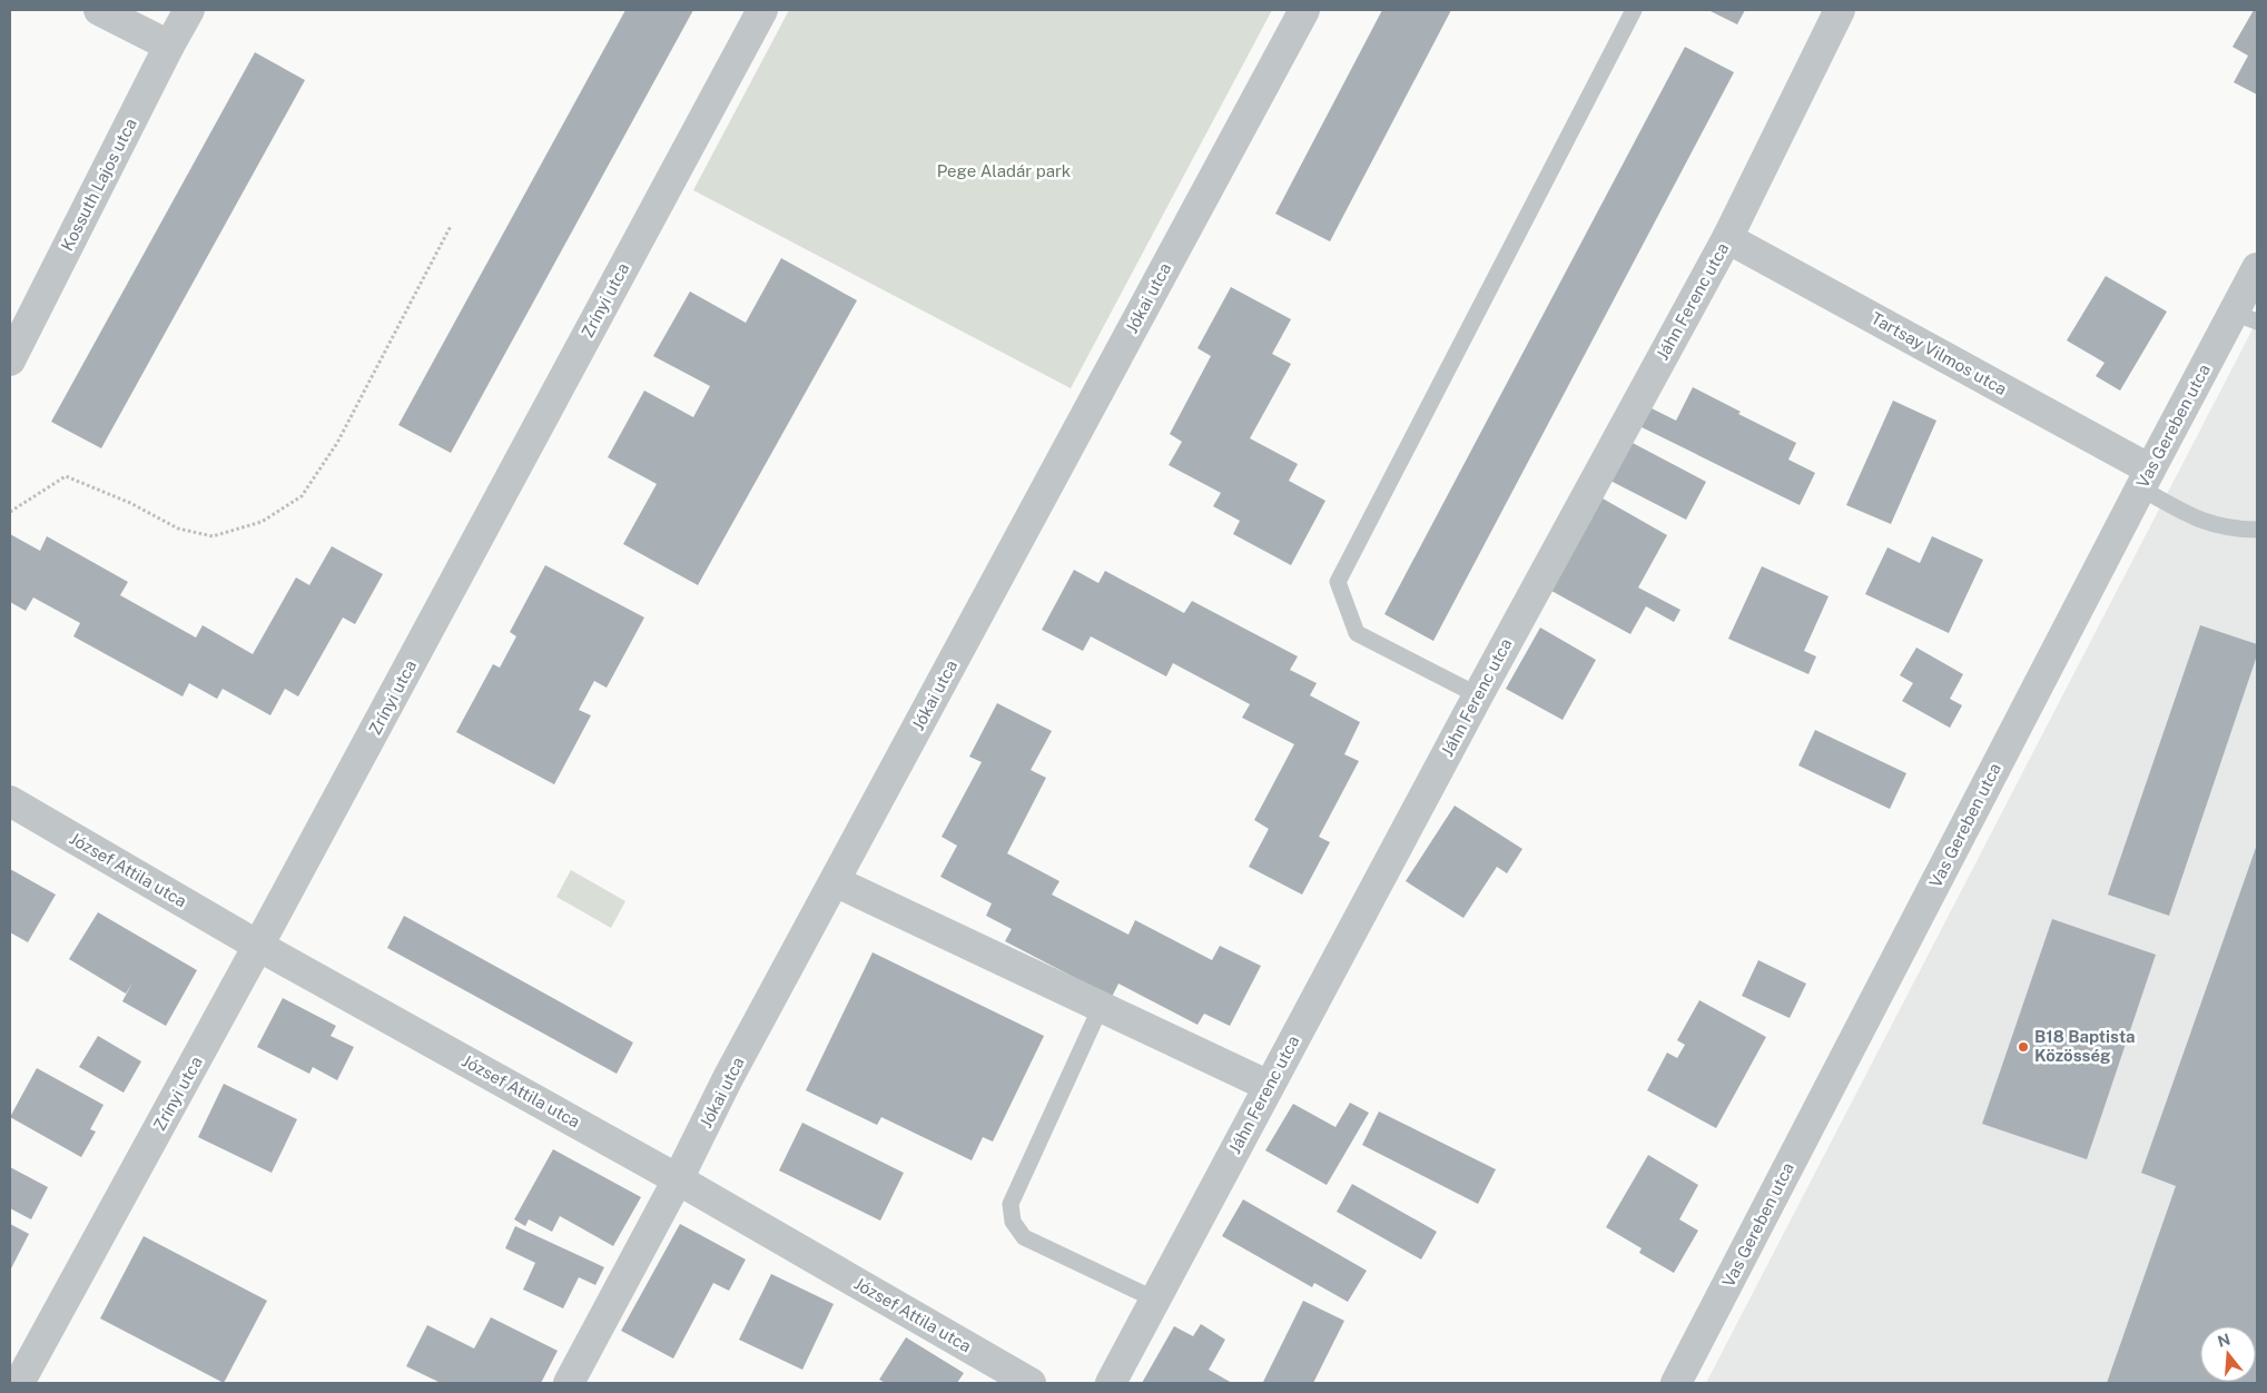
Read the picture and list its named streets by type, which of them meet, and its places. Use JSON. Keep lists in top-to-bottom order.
{
  "streets": {
    "street": [
      "Kossuth Lajos utca",
      "Jókai utca",
      "Zrínyi utca",
      "Jáhn Ferenc utca",
      "Tartsay Vilmos utca",
      "Vas Gereben utca",
      "József Attila utca"
    ]
  },
  "crossings": [
    ["Jókai utca", "József Attila utca"],
    ["Zrínyi utca", "József Attila utca"],
    ["Jáhn Ferenc utca", "Tartsay Vilmos utca"],
    ["Tartsay Vilmos utca", "Vas Gereben utca"]
  ],
  "parks": ["Pege Aladár park"],
  "places": ["B18 Baptista Közösség"],
  "north": "top"
}
